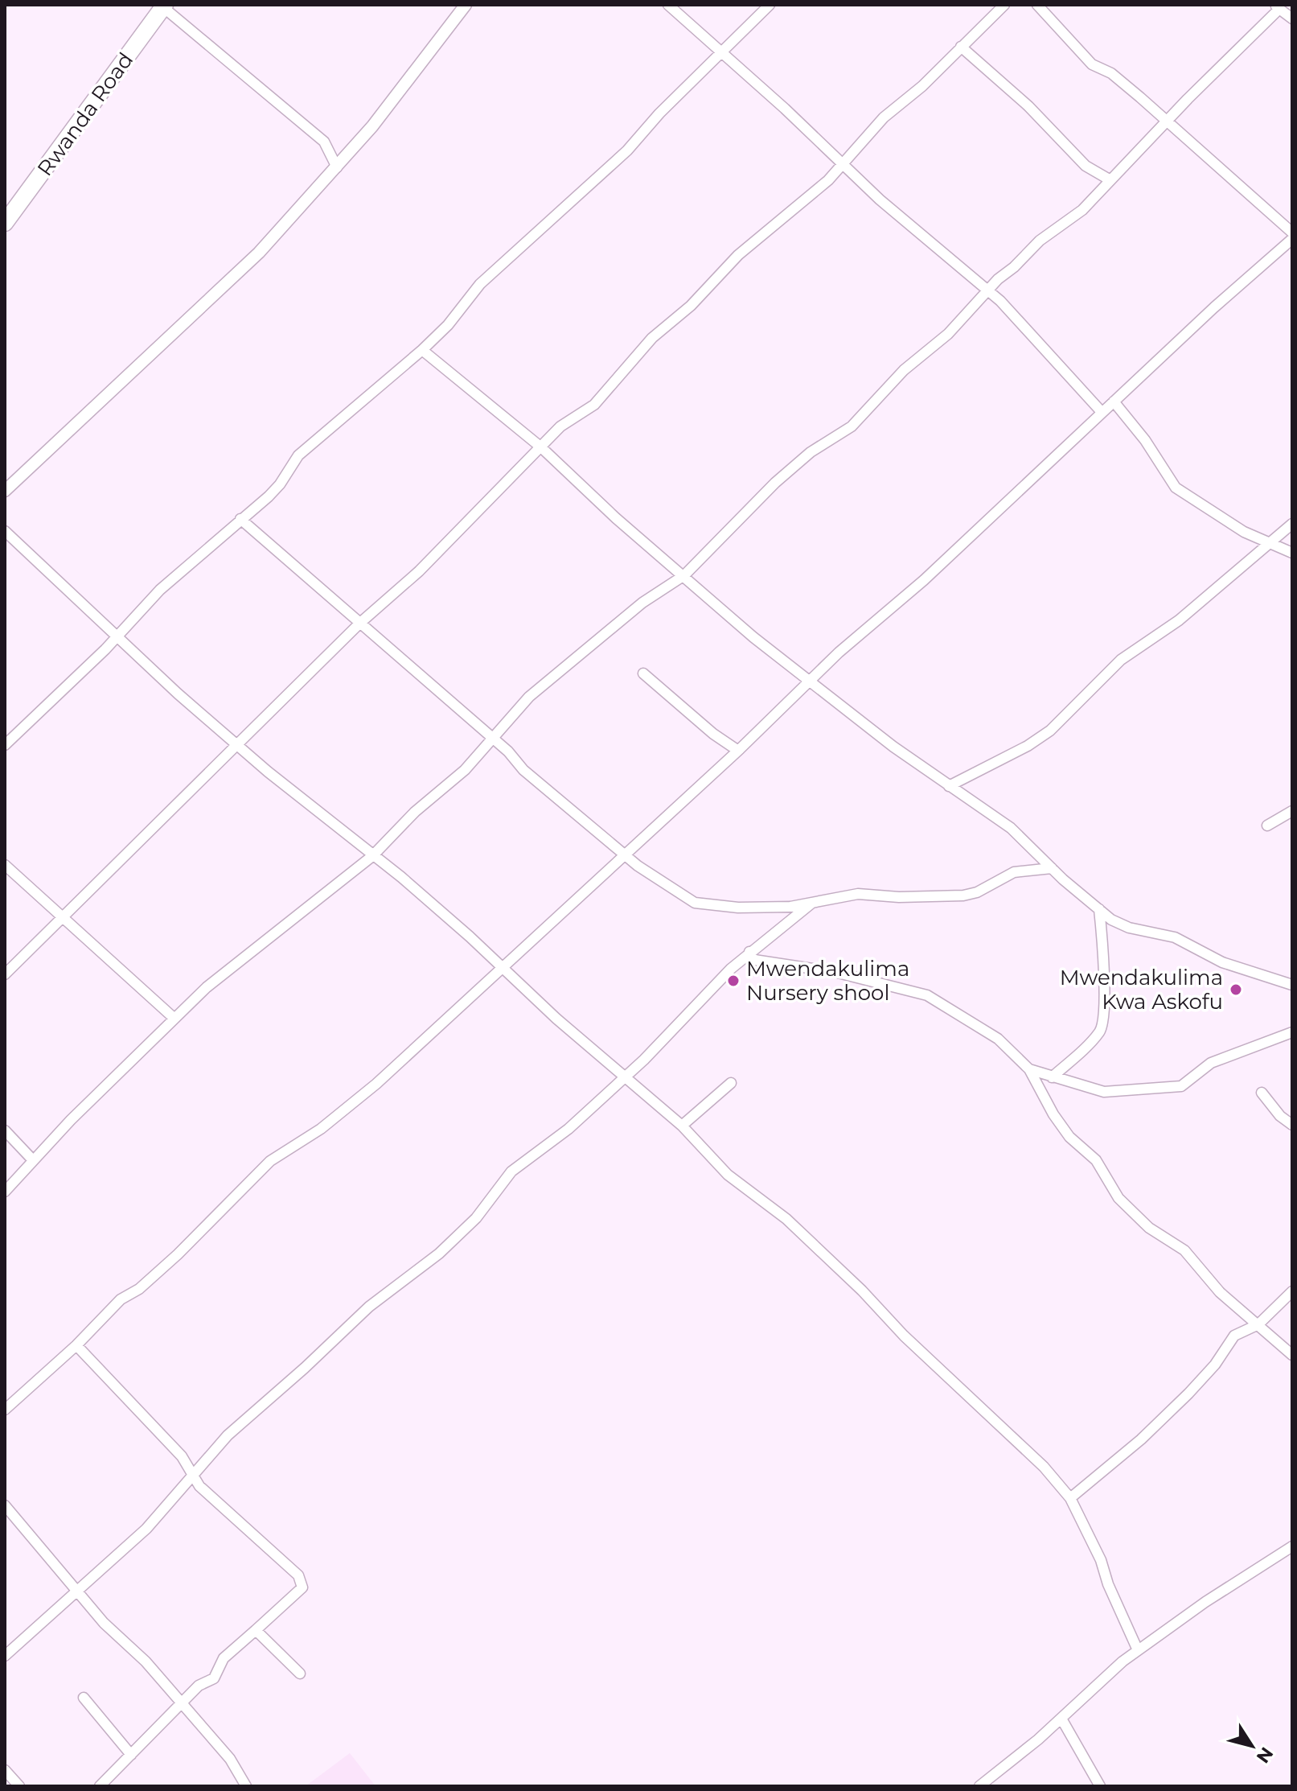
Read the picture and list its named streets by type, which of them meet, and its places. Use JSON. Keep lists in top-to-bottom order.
{
  "streets": {
    "highway": ["Rwanda Road"]
  },
  "places": ["Mwendakulima Nursery shool", "Mwendakulima Kwa Askofu"],
  "north": "bottom right"
}
